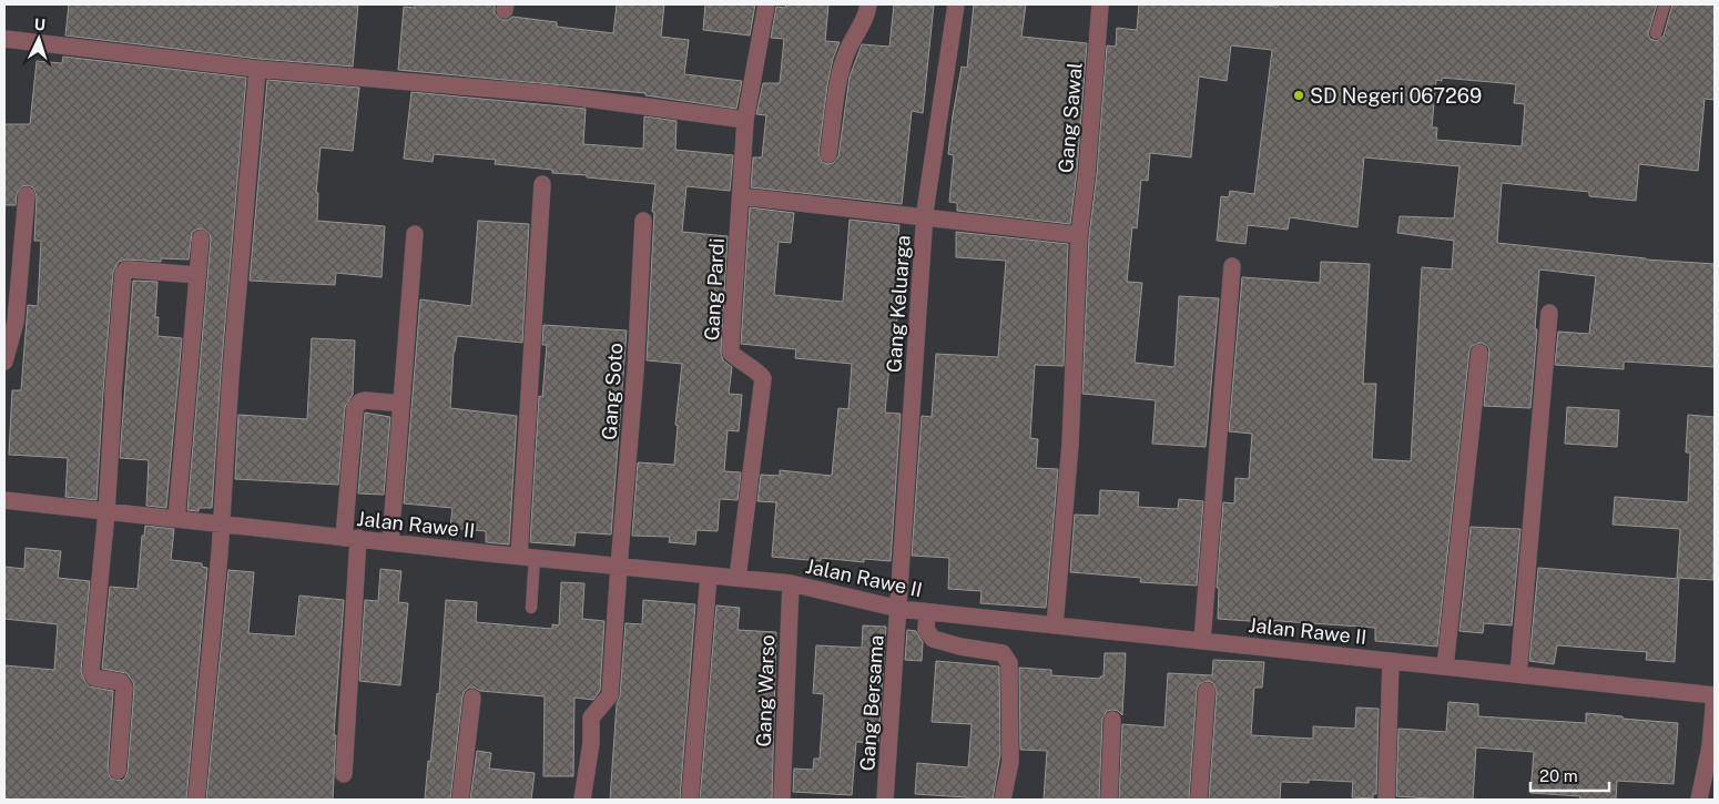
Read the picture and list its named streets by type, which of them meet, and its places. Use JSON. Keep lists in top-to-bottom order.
{
  "streets": {
    "street": [
      "Gang Sawal",
      "Gang Pardi",
      "Gang Keluarga",
      "Gang Soto",
      "Jalan Rawe II",
      "Gang Warso",
      "Gang Bersama"
    ]
  },
  "crossings": [
    ["Gang Sawal", "Jalan Rawe II"],
    ["Gang Pardi", "Jalan Rawe II"],
    ["Gang Keluarga", "Jalan Rawe II"],
    ["Gang Keluarga", "Gang Bersama"],
    ["Gang Soto", "Jalan Rawe II"],
    ["Jalan Rawe II", "Gang Warso"],
    ["Jalan Rawe II", "Gang Bersama"]
  ],
  "places": ["SD Negeri 067269"],
  "scale_bar": "20 m",
  "north": "top"
}
